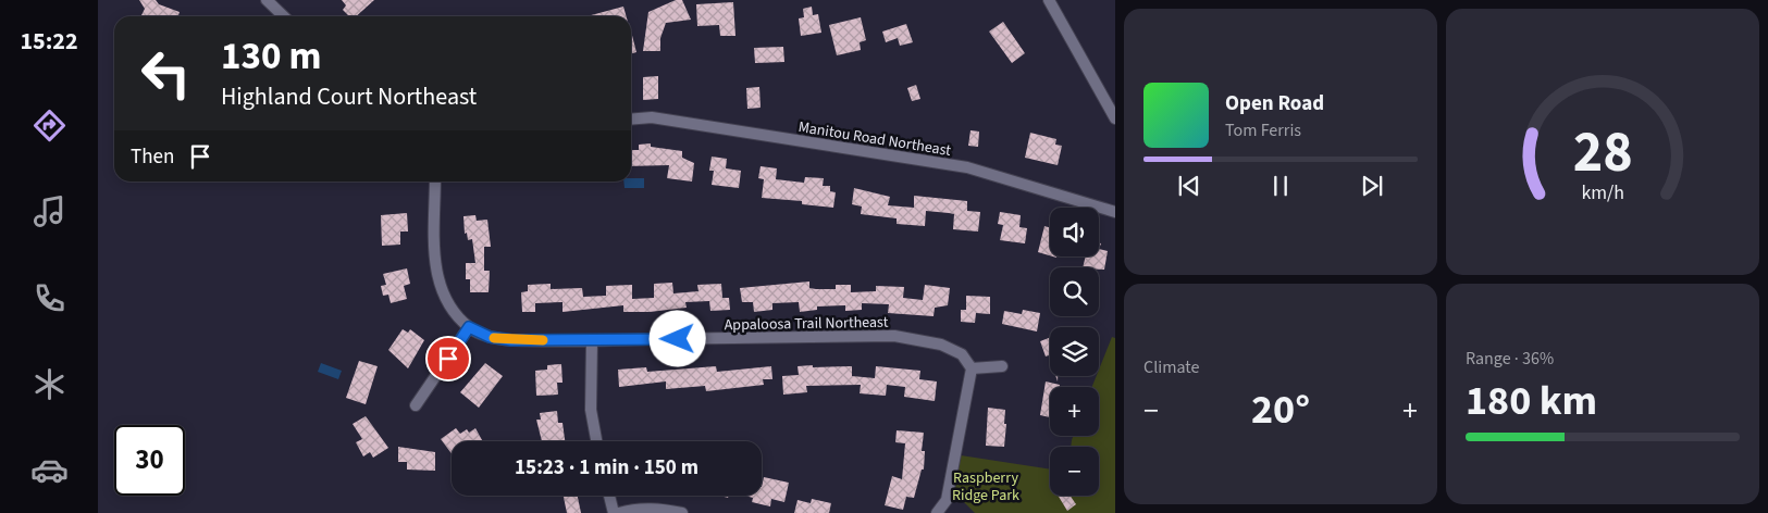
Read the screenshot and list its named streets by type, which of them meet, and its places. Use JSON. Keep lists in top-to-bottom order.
{
  "streets": {
    "street": ["Manitou Road Northeast", "Appaloosa Trail Northeast"]
  },
  "parks": ["Raspberry Ridge Park"],
  "page": {
    "tabs": "15:22",
    "turn": ["130 m", "Highland Court Northeast"],
    "song": ["Open Road", "Tom Ferris"],
    "then": "Then",
    "map_buttons": ["+", "−"],
    "tile": [
      "Climate",
      ["Range · 36%", "180 km"]
    ],
    "heat": ["−", "20°", "+"],
    "limit": "30",
    "trip": "15:23 · 1 min · 150 m",
    "gauge": ["28", "km/h"]
  }
}
